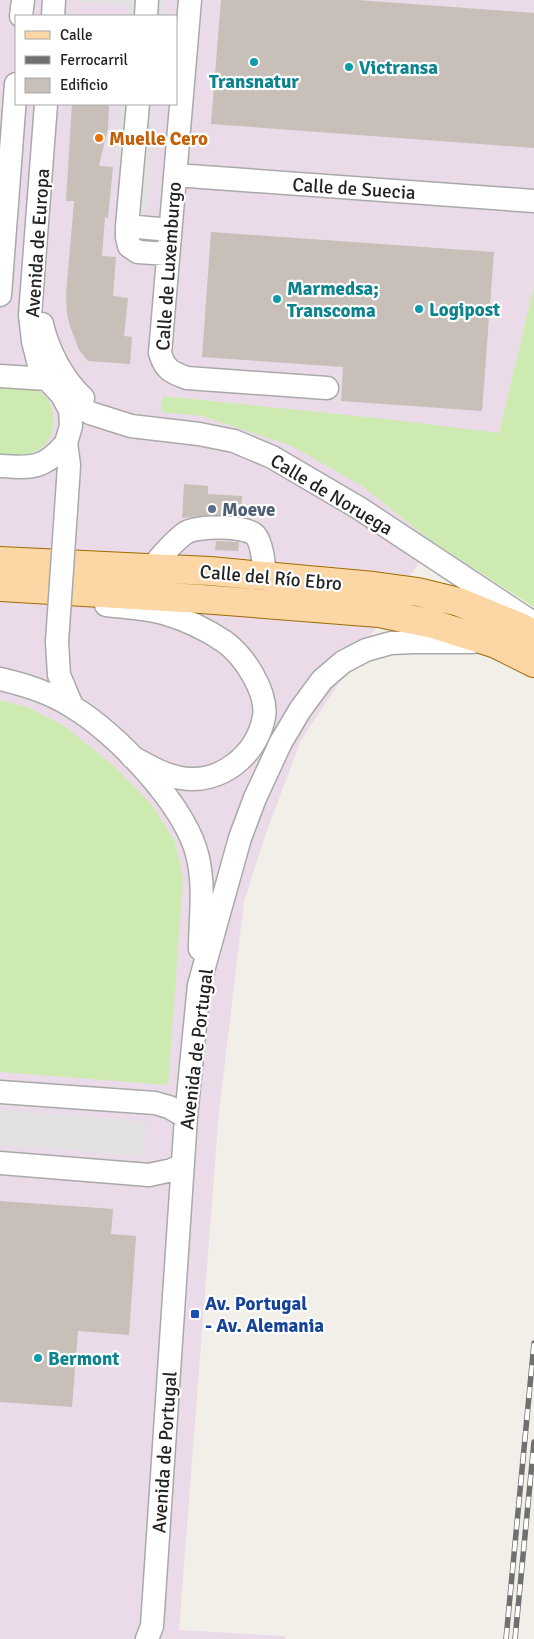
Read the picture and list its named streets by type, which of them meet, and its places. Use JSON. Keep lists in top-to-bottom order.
{
  "streets": {
    "main road": ["Calle del Río Ebro"],
    "street": [
      "Calle de Suecia",
      "Avenida de Europa",
      "Calle de Luxemburgo",
      "Calle de Noruega",
      "Avenida de Portugal"
    ]
  },
  "crossings": [
    ["Calle de Suecia", "Calle de Luxemburgo"],
    ["Avenida de Europa", "Calle de Noruega"],
    ["Calle del Río Ebro", "Avenida de Portugal"]
  ],
  "places": {
    "other": [
      "Transnatur",
      "Victransa",
      "Muelle Cero",
      "Marmedsa; Transcoma",
      "Logipost",
      "Moeve",
      "Bermont"
    ],
    "transit": ["Av. Portugal - Av. Alemania"]
  },
  "legend": ["Calle", "Ferrocarril", "Edificio"]
}
